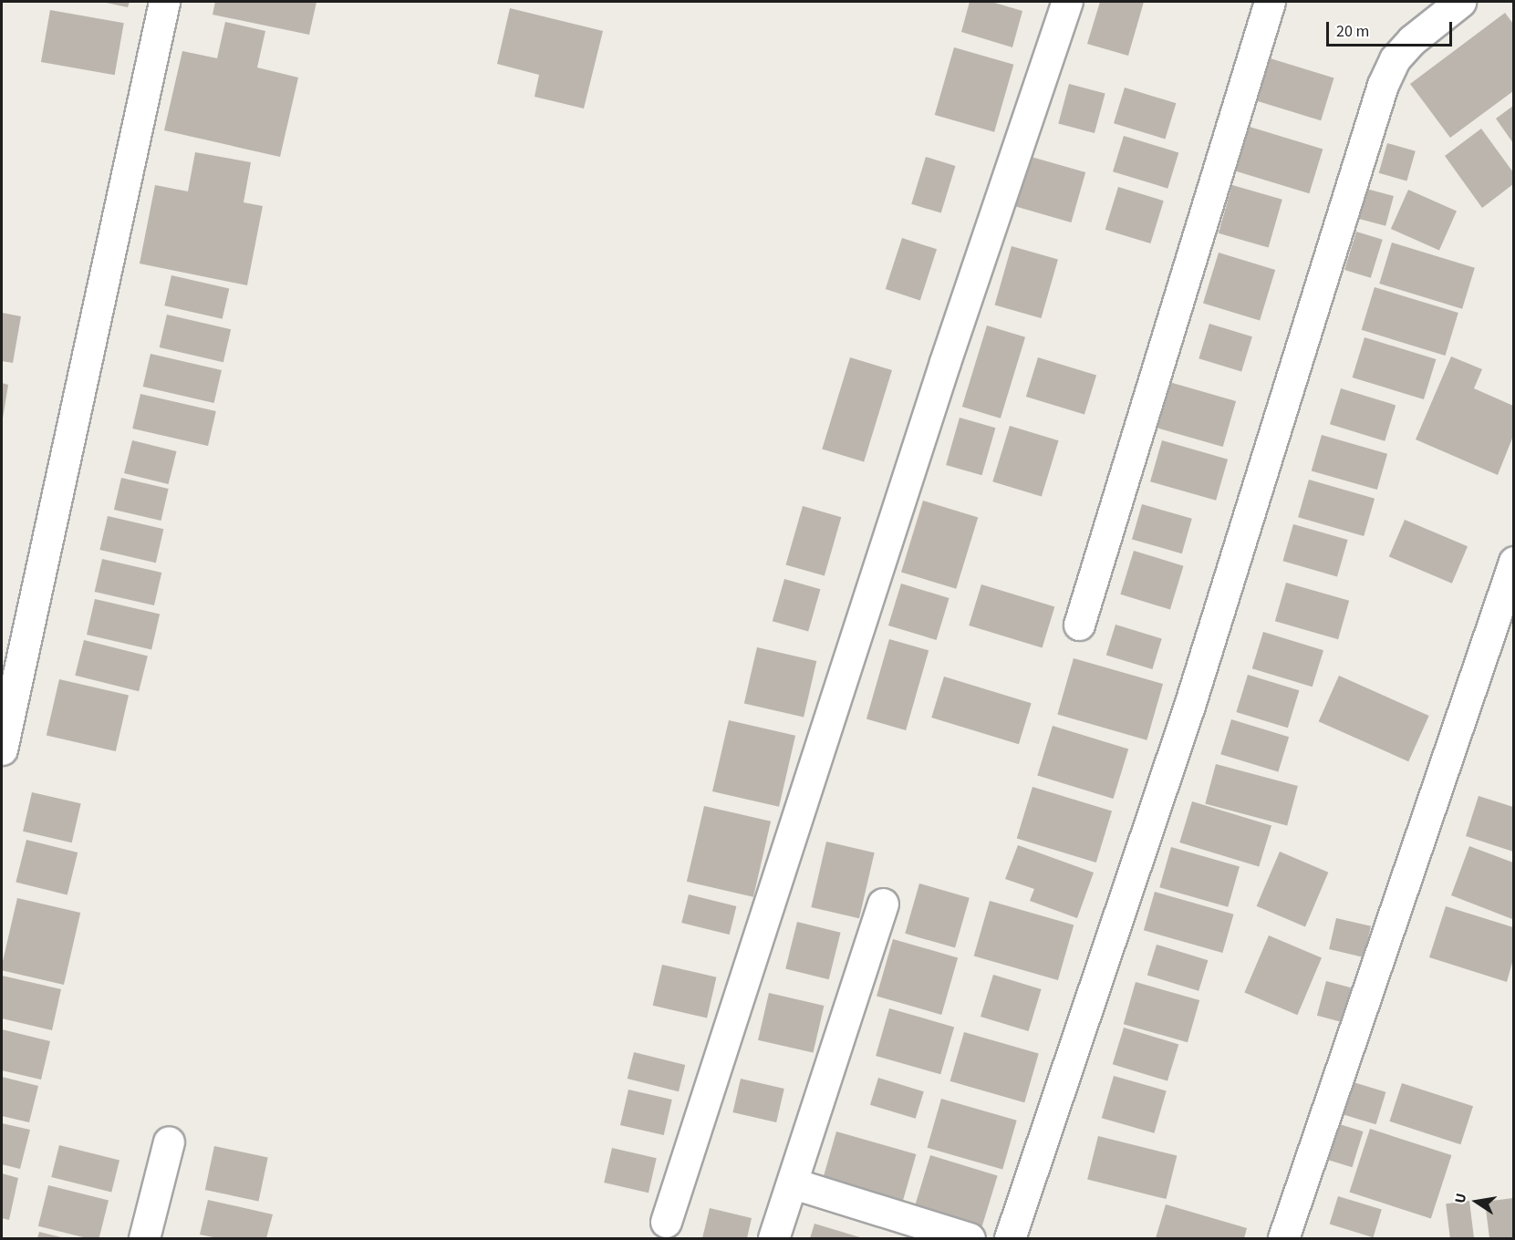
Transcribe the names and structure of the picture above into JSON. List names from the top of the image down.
{
  "scale_bar": "20 m",
  "north": "left"
}
